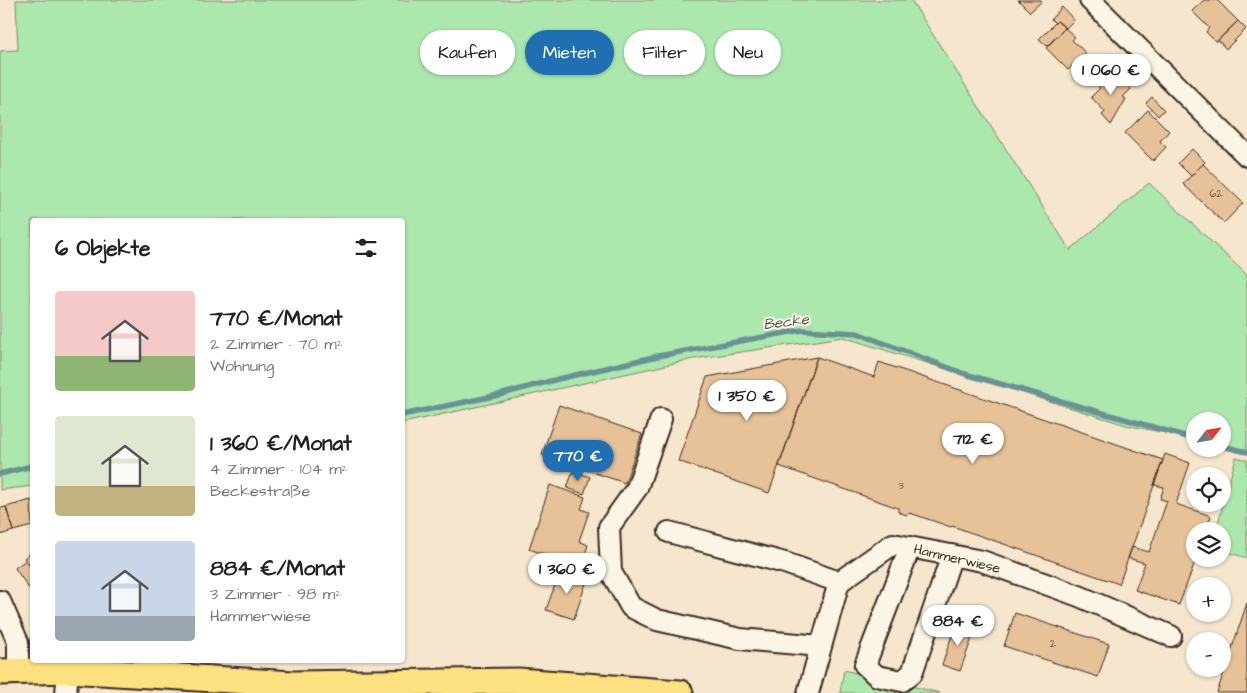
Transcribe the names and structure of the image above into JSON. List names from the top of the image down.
{
  "streets": {
    "street": ["Hammerwiese"]
  },
  "water": ["Becke"],
  "house_numbers": ["62", "3", "2"],
  "north": "top right",
  "page": {
    "chip": [
      "Kaufen",
      "Mieten",
      "Filter",
      "Neu"
    ],
    "price": [
      "1 060 €",
      "1 350 €",
      "712 €",
      "770 €",
      "1 360 €",
      "884 €"
    ],
    "heading": "6 Objekte",
    "list": [
      {
        "name": "770 €/Monat",
        "note": "2 Zimmer · 70 m² · Wohnung"
      },
      {
        "name": "1 360 €/Monat",
        "note": "4 Zimmer · 104 m² · Beckestraße"
      },
      {
        "name": "884 €/Monat",
        "note": "3 Zimmer · 98 m² · Hammerwiese"
      }
    ],
    "map_buttons": ["+", "−"]
  }
}
